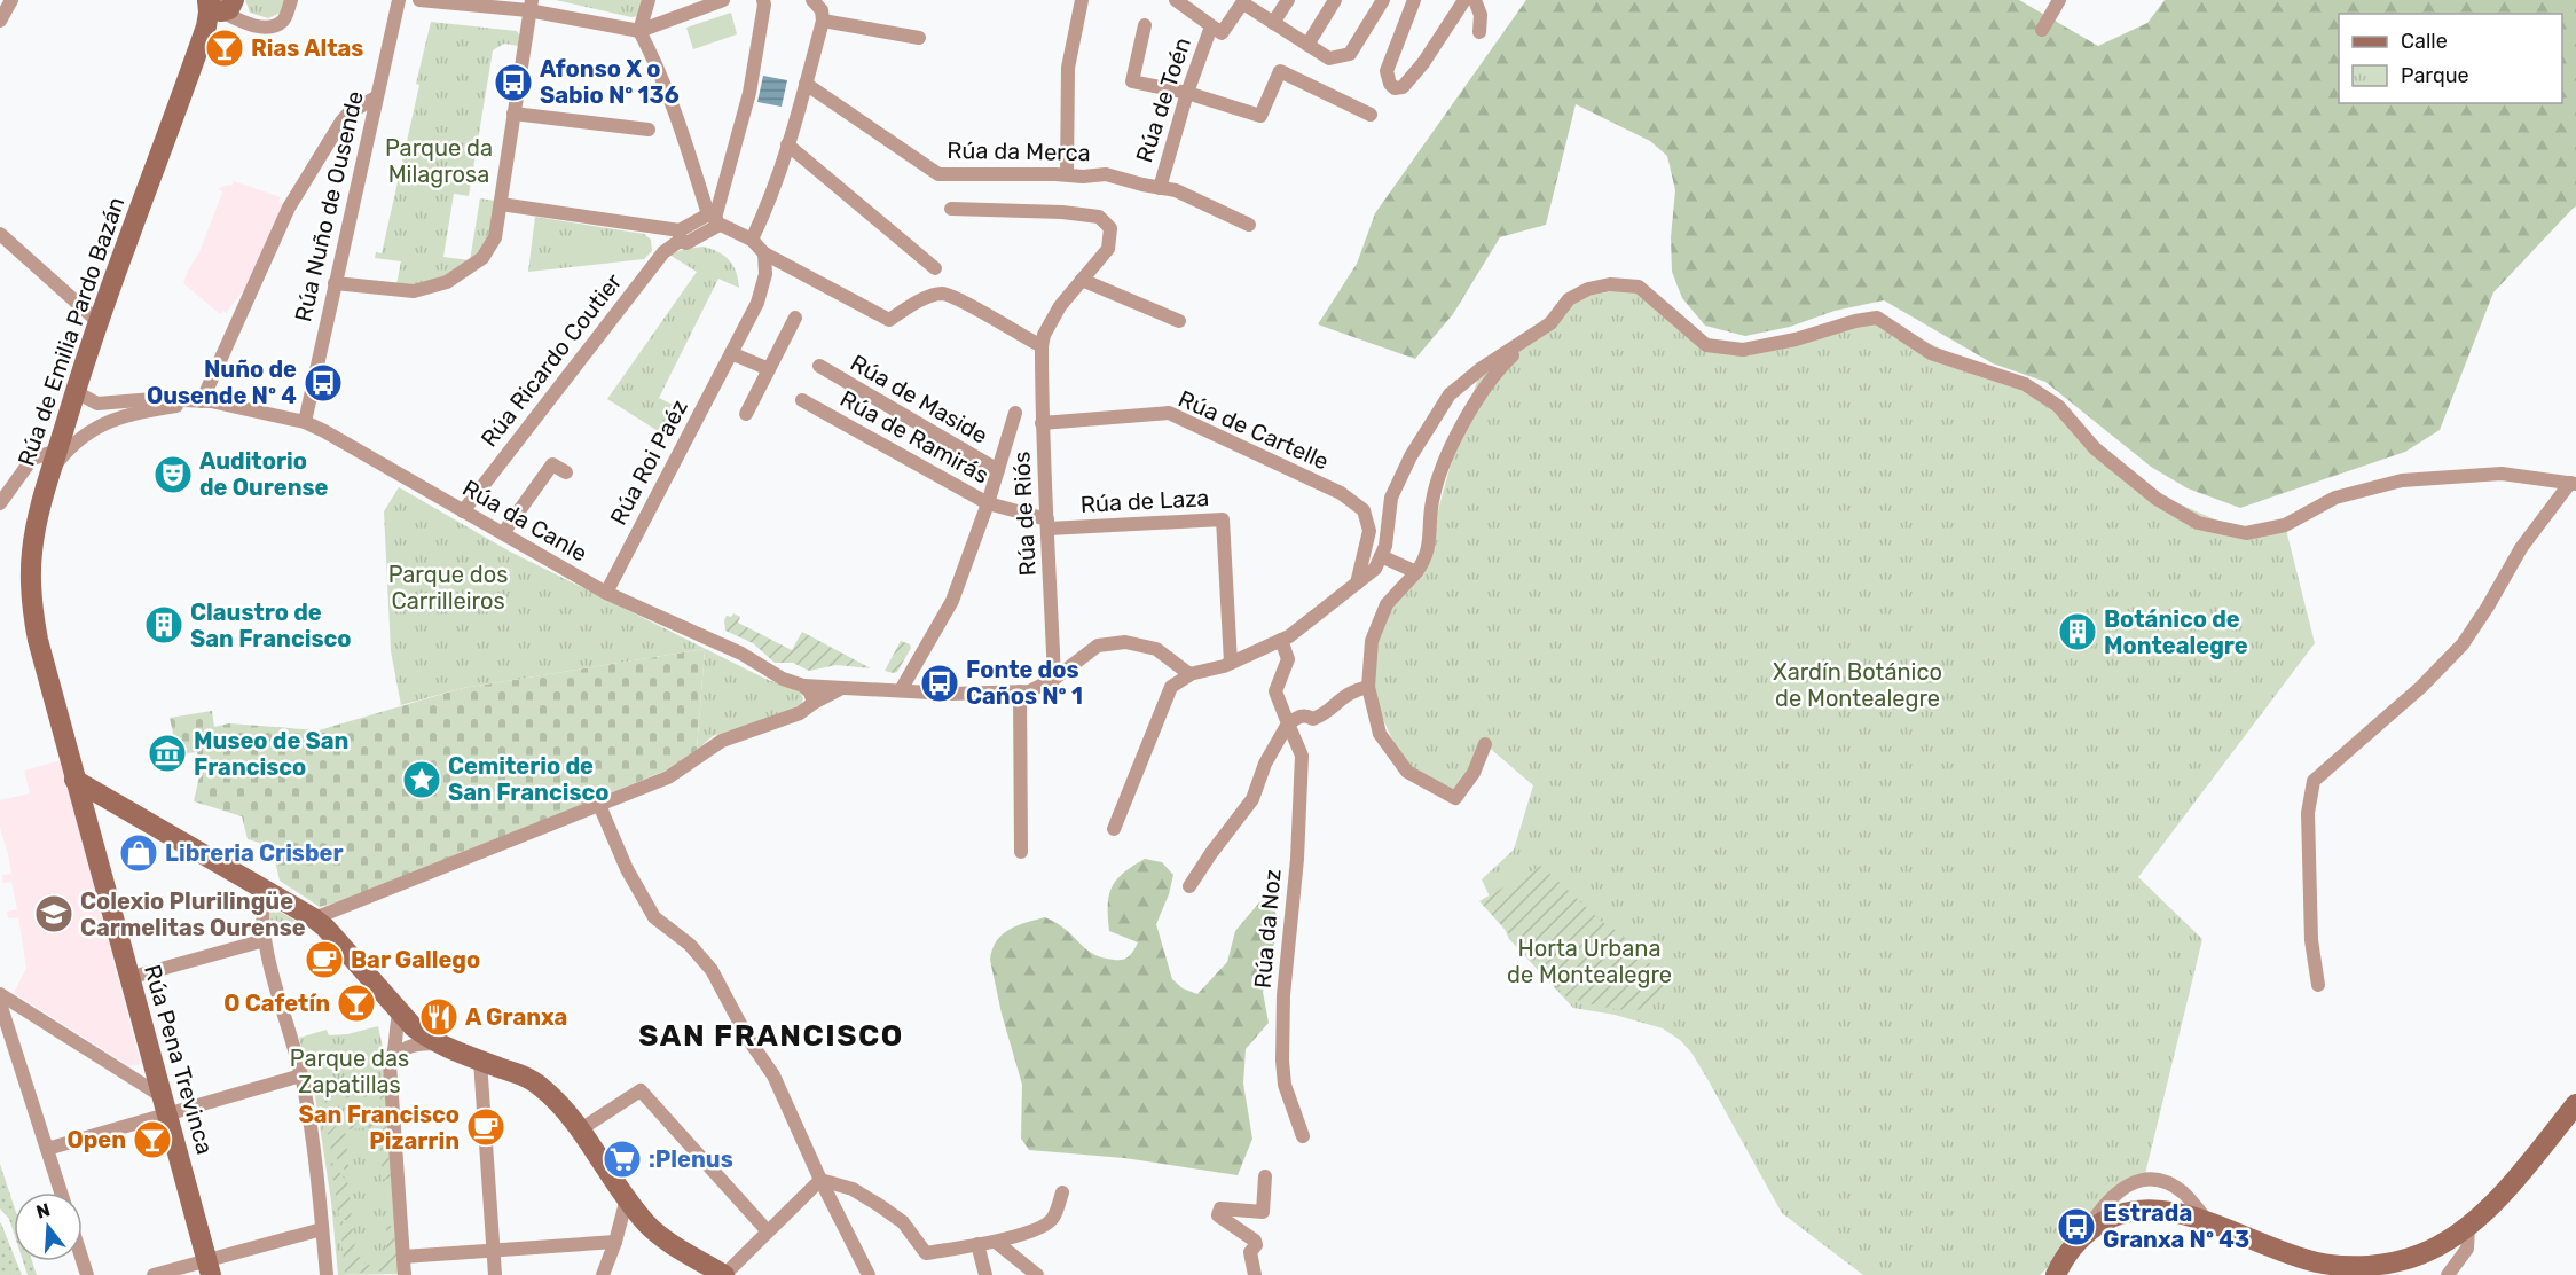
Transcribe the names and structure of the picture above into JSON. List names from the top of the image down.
{
  "streets": {
    "main road": ["Rúa de Emilia Pardo Bazán", "Rúa Pena Trevinca"],
    "street": [
      "Rúa de Toén",
      "Rúa da Merca",
      "Rúa Nuño de Ousende",
      "Rúa Ricardo Coutier",
      "Rúa de Maside",
      "Rúa de Cartelle",
      "Rúa de Ramirás",
      "Rúa Roi Paéz",
      "Rúa de Laza",
      "Rúa de Riós",
      "Rúa da Canle",
      "Rúa da Noz"
    ]
  },
  "crossings": [
    ["Rúa de Toén", "Rúa da Merca"],
    ["Rúa Nuño de Ousende", "Rúa da Canle"],
    ["Rúa de Emilia Pardo Bazán", "Rúa da Canle"],
    ["Rúa de Emilia Pardo Bazán", "Rúa Pena Trevinca"],
    ["Rúa Ricardo Coutier", "Rúa da Canle"],
    ["Rúa de Maside", "Rúa de Ramirás"],
    ["Rúa de Maside", "Rúa da Canle"],
    ["Rúa de Cartelle", "Rúa de Riós"],
    ["Rúa de Ramirás", "Rúa de Laza"],
    ["Rúa de Ramirás", "Rúa de Riós"],
    ["Rúa Roi Paéz", "Rúa da Canle"],
    ["Rúa de Laza", "Rúa de Riós"],
    ["Rúa de Riós", "Rúa da Canle"]
  ],
  "districts": ["SAN FRANCISCO"],
  "parks": [
    "Parque da Milagrosa",
    "Parque dos Carrilleiros",
    "Xardín Botánico de Montealegre",
    "Horta Urbana de Montealegre",
    "Parque das Zapatillas"
  ],
  "places": {
    "bar": ["Rias Altas", "O Cafetín", "Open"],
    "bus stop": [
      "Afonso X o Sabio Nº 136",
      "Nuño de Ousende Nº 4",
      "Fonte dos Caños Nº 1",
      "Estrada Granxa Nº 43"
    ],
    "theatre": ["Auditorio de Ourense"],
    "building": ["Claustro de San Francisco", "Botánico de Montealegre"],
    "museum": ["Museo de San Francisco"],
    "place": ["Cemiterio de San Francisco"],
    "shop": ["Libreria Crisber"],
    "school or university": ["Colexio Plurilingüe Carmelitas Ourense"],
    "cafe": ["Bar Gallego", "San Francisco Pizarrin"],
    "restaurant": ["A Granxa"],
    "supermarket": [":Plenus"]
  },
  "legend": ["Calle", "Parque"],
  "north": "top"
}
